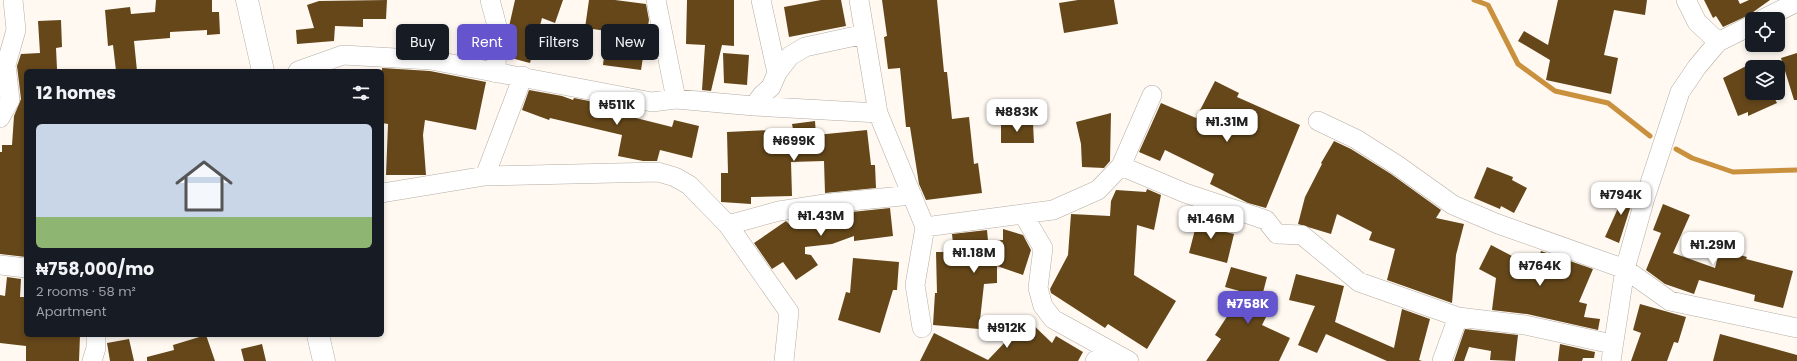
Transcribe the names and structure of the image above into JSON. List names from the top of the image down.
{
  "page": {
    "chip": [
      "Buy",
      "Rent",
      "Filters",
      "New"
    ],
    "heading": "12 homes",
    "price": [
      "₦511K",
      "₦883K",
      "₦1.31M",
      "₦699K",
      "₦794K",
      "₦1.43M",
      "₦1.46M",
      "₦1.29M",
      "₦1.18M",
      "₦764K",
      "₦758K",
      "₦912K"
    ],
    "list": [
      {
        "name": "₦758,000/mo",
        "note": "2 rooms · 58 m² · Apartment"
      }
    ]
  }
}
